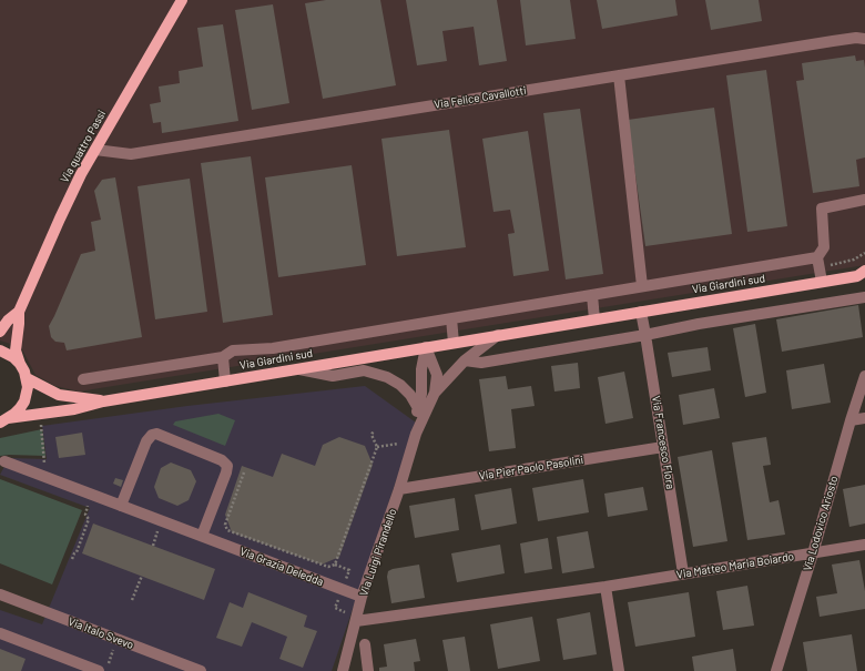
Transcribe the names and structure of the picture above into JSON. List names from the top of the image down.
{
  "streets": {
    "main road": ["Via quattro Passi", "Via Giardini sud"],
    "street": [
      "Via Felice Cavallotti",
      "Via Francesco Flora",
      "Via Pier Paolo Pasolini",
      "Via Lodovico Ariosto",
      "Via Luigi Pirandello",
      "Via Matteo Maria Boiardo",
      "Via Grazia Deledda",
      "Via Italo Svevo"
    ]
  },
  "crossings": [
    ["Via Felice Cavallotti", "Via quattro Passi"],
    ["Via quattro Passi", "Via Giardini sud"],
    ["Via Giardini sud", "Via Francesco Flora"],
    ["Via Giardini sud", "Via Luigi Pirandello"],
    ["Via Francesco Flora", "Via Pier Paolo Pasolini"],
    ["Via Francesco Flora", "Via Matteo Maria Boiardo"],
    ["Via Pier Paolo Pasolini", "Via Luigi Pirandello"],
    ["Via Lodovico Ariosto", "Via Matteo Maria Boiardo"],
    ["Via Luigi Pirandello", "Via Matteo Maria Boiardo"],
    ["Via Luigi Pirandello", "Via Grazia Deledda"]
  ]
}
